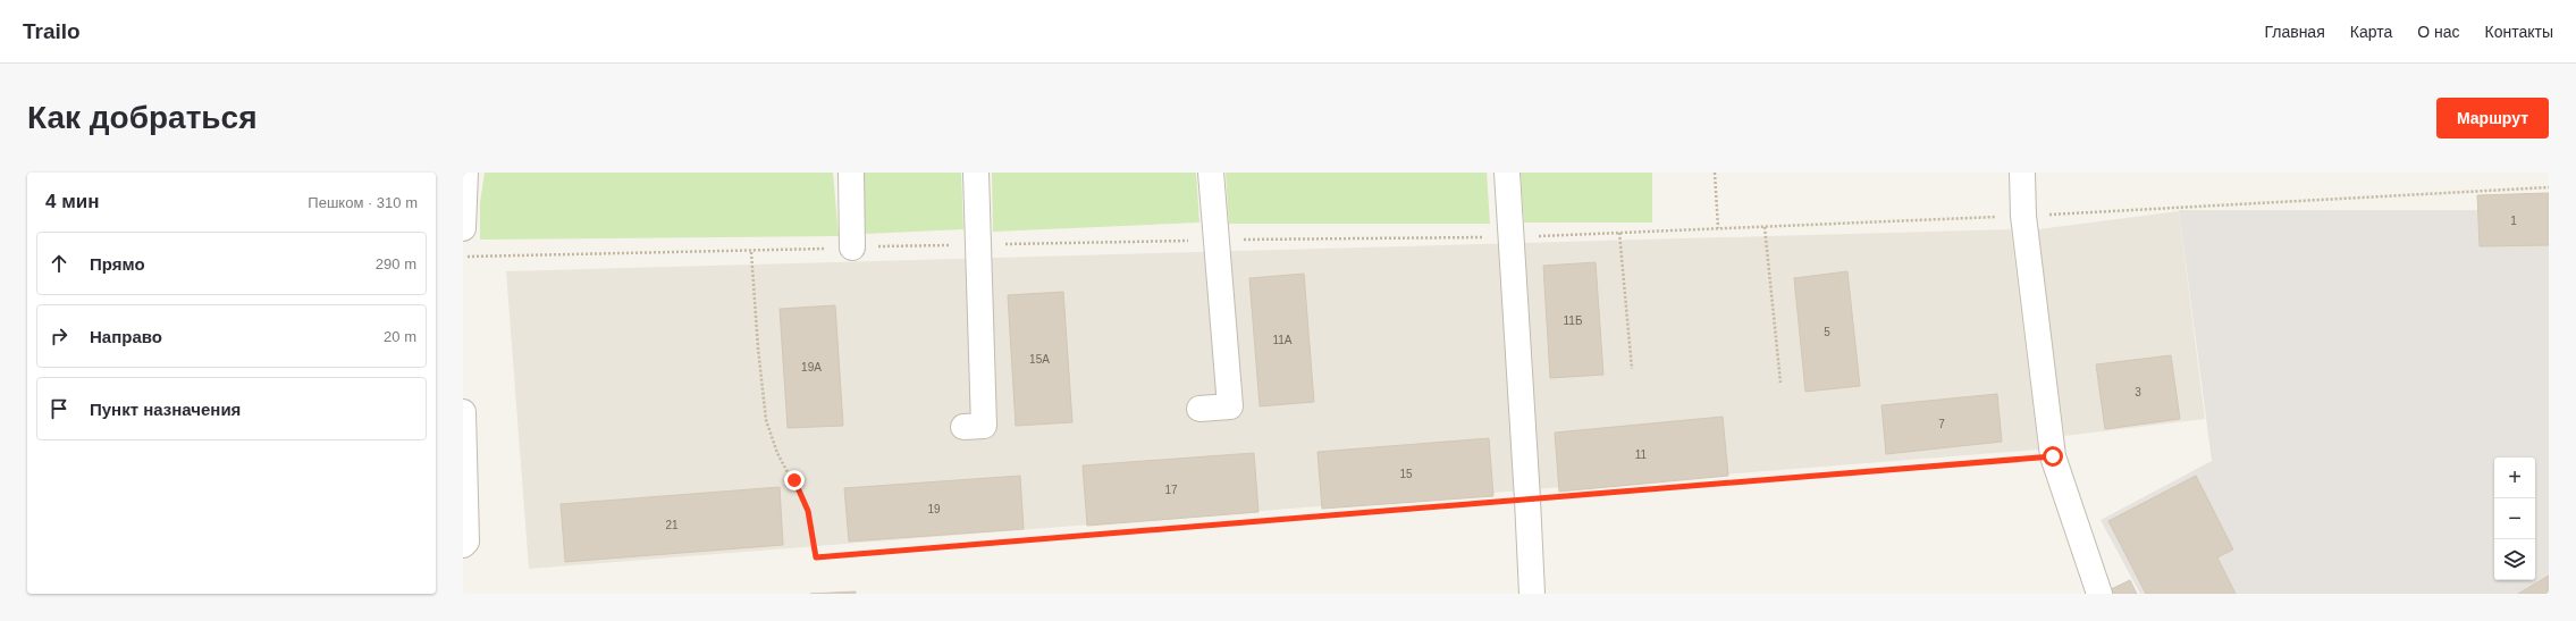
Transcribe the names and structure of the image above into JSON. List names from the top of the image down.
{
  "house_numbers": [
    "1",
    "11Б",
    "5",
    "11А",
    "15А",
    "19А",
    "3",
    "7",
    "11",
    "15",
    "17",
    "19",
    "21"
  ],
  "page": {
    "header": "Trailo",
    "nav": [
      "Главная",
      "Карта",
      "О нас",
      "Контакты"
    ],
    "buttons": "Маршрут",
    "title": "Как добраться",
    "heading": ["4 мин", "Пешком · 310 m"],
    "list": [
      ["Прямо", "290 m"],
      ["Направо", "20 m"],
      "Пункт назначения"
    ],
    "map_buttons": ["+", "−"]
  }
}
